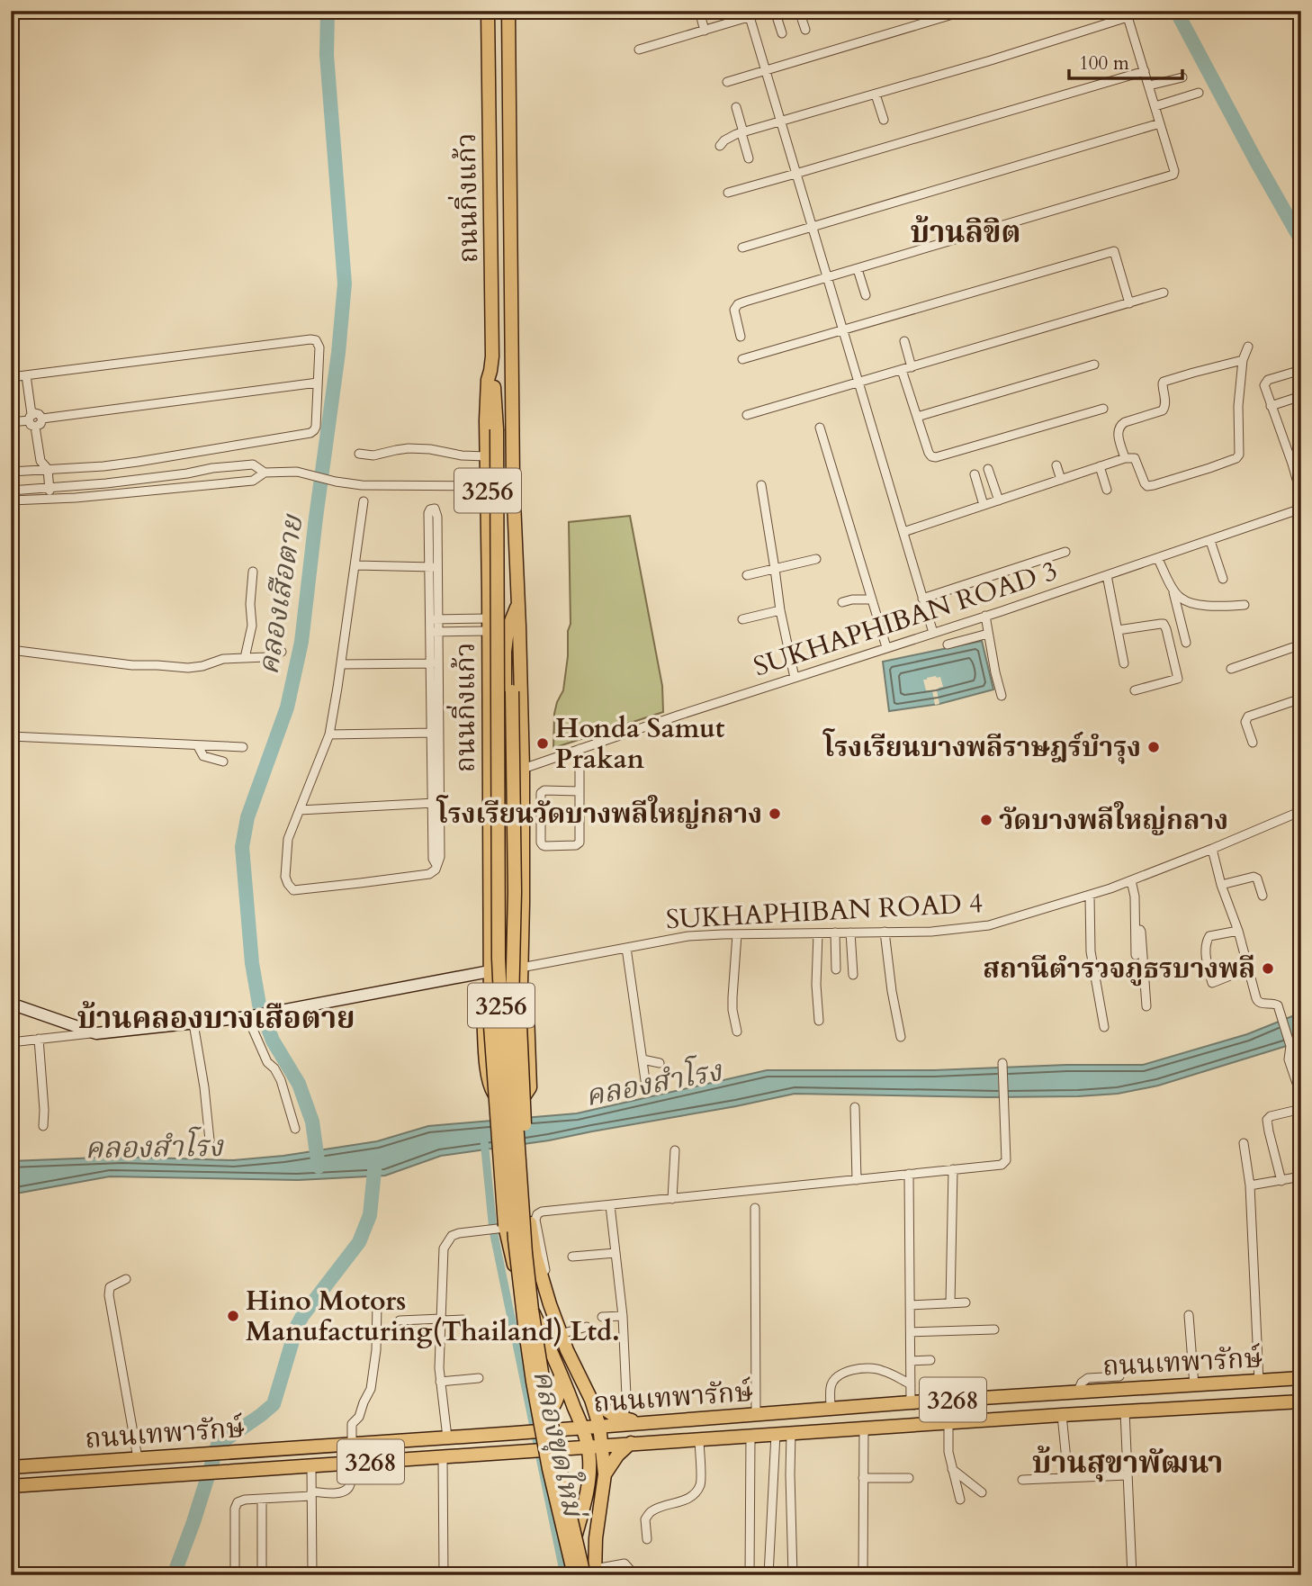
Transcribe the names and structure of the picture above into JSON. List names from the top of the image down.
{
  "streets": {
    "main road": [
      "ถนนกิ่งแก้ว",
      "3256",
      "ถนนเทพารักษ์",
      "3268"
    ],
    "street": ["SUKHAPHIBAN ROAD 3", "SUKHAPHIBAN ROAD 4"]
  },
  "crossings": [
    ["ถนนกิ่งแก้ว", "3256"],
    ["ถนนกิ่งแก้ว", "SUKHAPHIBAN ROAD 3"],
    ["ถนนกิ่งแก้ว", "SUKHAPHIBAN ROAD 4"],
    ["ถนนกิ่งแก้ว", "ถนนเทพารักษ์"],
    ["3256", "ถนนเทพารักษ์"]
  ],
  "districts": ["บ้านลิขิต", "บ้านคลองบางเสือตาย", "บ้านสุขาพัฒนา"],
  "water": ["คลองเสือตาย", "คลองสำโรง", "คลองขุดใหม่"],
  "places": [
    "Honda Samut Prakan",
    "โรงเรียนบางพลีราษฎร์บำรุง",
    "โรงเรียนวัดบางพลีใหญ่กลาง",
    "วัดบางพลีใหญ่กลาง",
    "สถานีตำรวจภูธรบางพลี",
    "Hino Motors Manufacturing(Thailand) Ltd."
  ],
  "scale_bar": "100 m"
}
